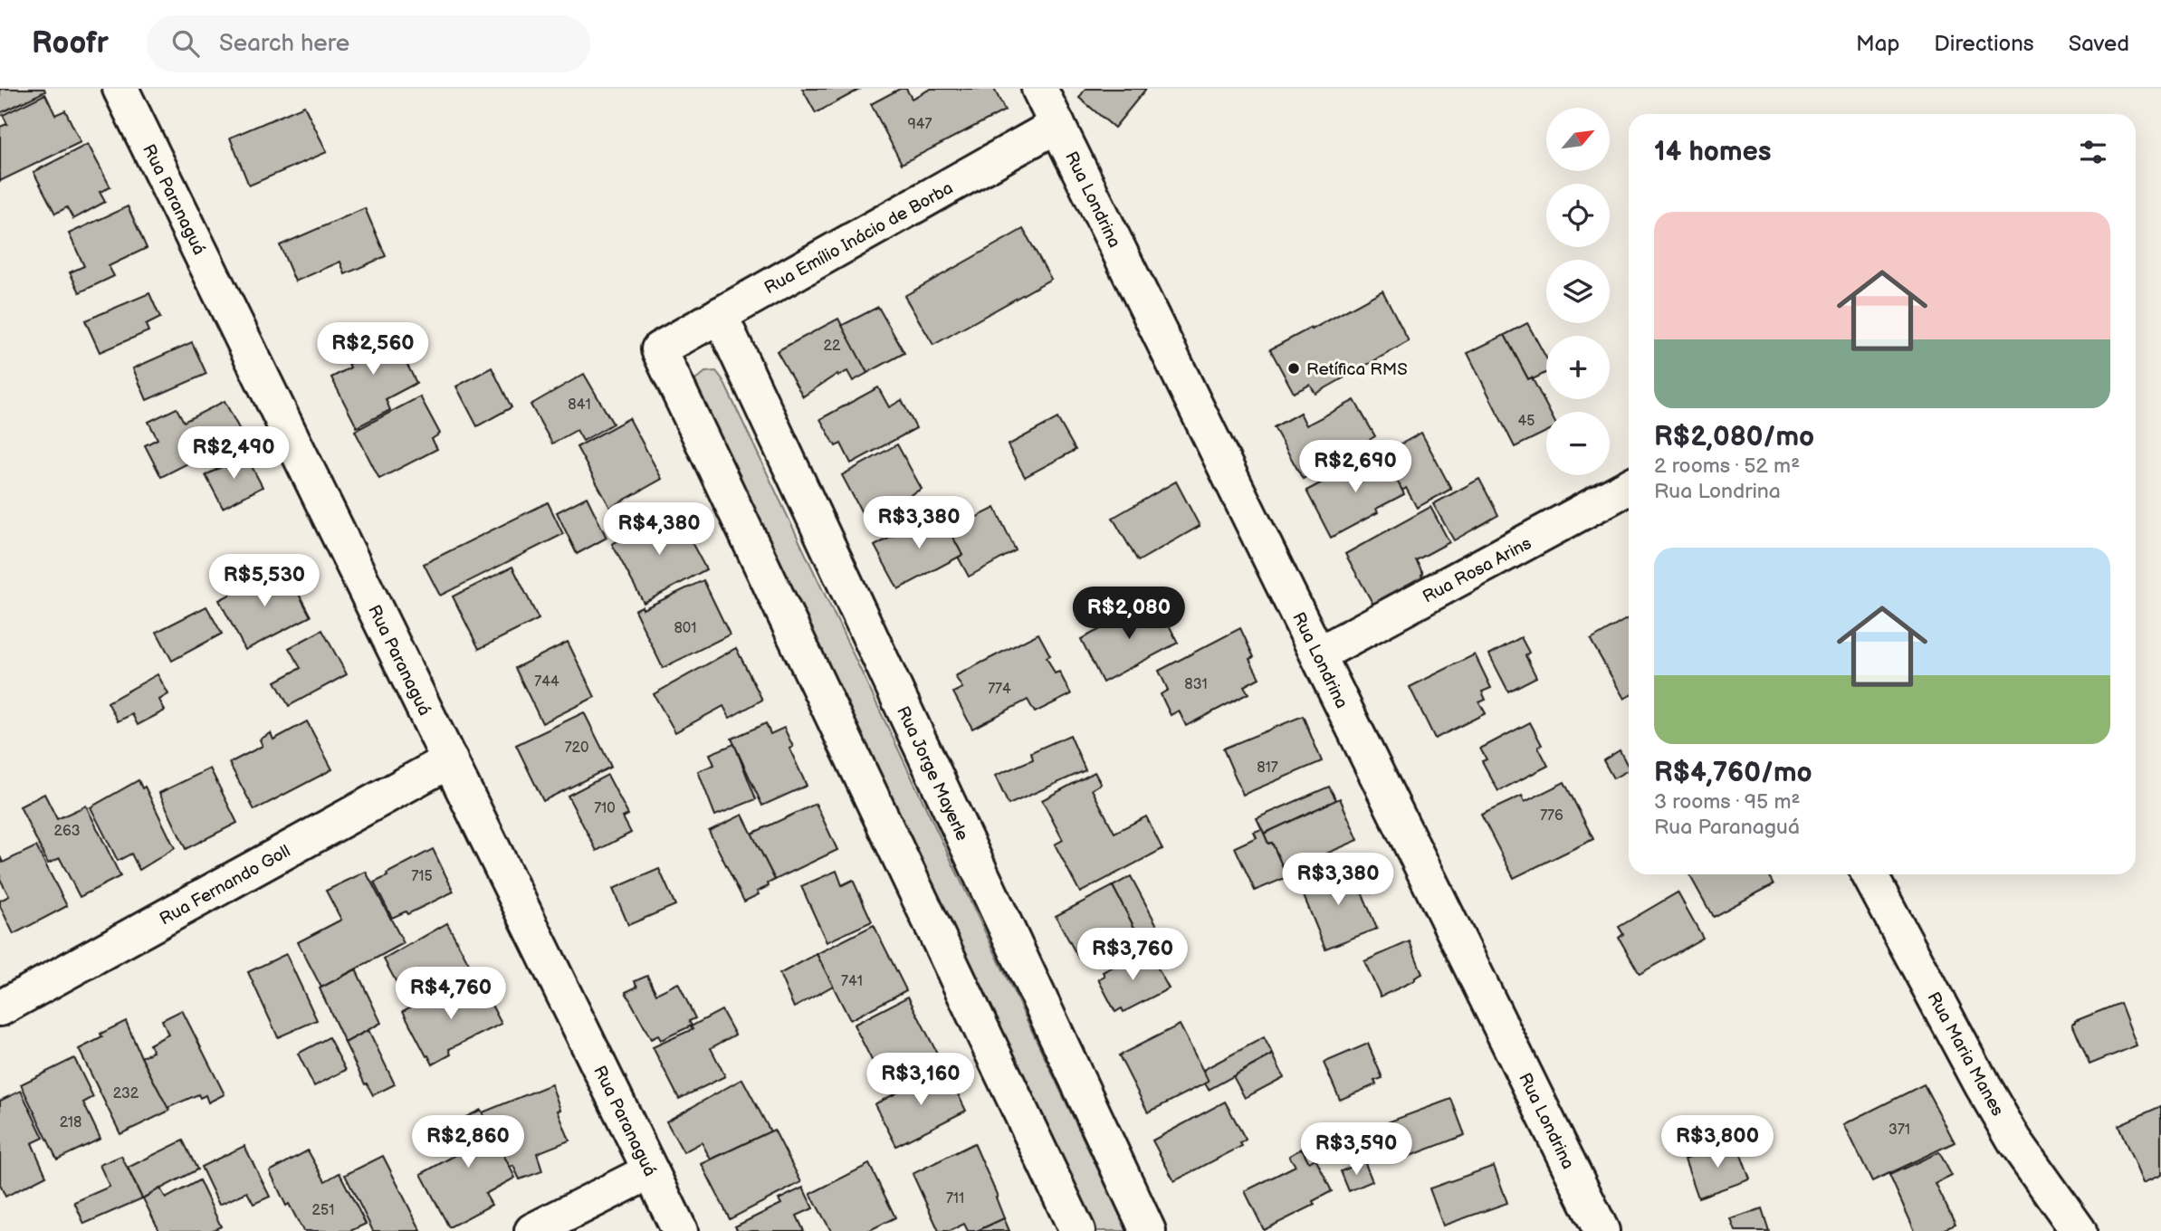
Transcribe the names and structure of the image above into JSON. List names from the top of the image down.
{
  "streets": {
    "street": [
      "Rua Paranaguá",
      "Rua Londrina",
      "Rua Emílio Inácio de Borba",
      "Rua Rosa Arins",
      "Rua Jorge Mayerle",
      "Rua Fernando Goll",
      "Rua Maria Manes"
    ]
  },
  "crossings": [
    ["Rua Paranaguá", "Rua Fernando Goll"],
    ["Rua Londrina", "Rua Emílio Inácio de Borba"],
    ["Rua Londrina", "Rua Rosa Arins"],
    ["Rua Emílio Inácio de Borba", "Rua Jorge Mayerle"]
  ],
  "places": ["Retífica RMS"],
  "house_numbers": [
    "947",
    "22",
    "841",
    "45",
    "801",
    "744",
    "831",
    "774",
    "720",
    "817",
    "710",
    "776",
    "263",
    "715",
    "741",
    "232",
    "218",
    "371",
    "711",
    "251"
  ],
  "north": "top right",
  "page": {
    "header": "Roofr",
    "search": "Search here",
    "nav": ["Map", "Directions", "Saved"],
    "map_buttons": ["+", "−"],
    "heading": "14 homes",
    "list": [
      {
        "name": "R$2,080/mo",
        "note": "2 rooms · 52 m² · Rua Londrina"
      },
      {
        "name": "R$4,760/mo",
        "note": "3 rooms · 95 m² · Rua Paranaguá"
      }
    ],
    "price": [
      "R$2,560",
      "R$2,490",
      "R$2,690",
      "R$3,380",
      "R$4,380",
      "R$5,530",
      "R$2,080",
      "R$3,380",
      "R$3,760",
      "R$4,760",
      "R$3,160",
      "R$2,860",
      "R$3,800",
      "R$3,590"
    ]
  }
}
